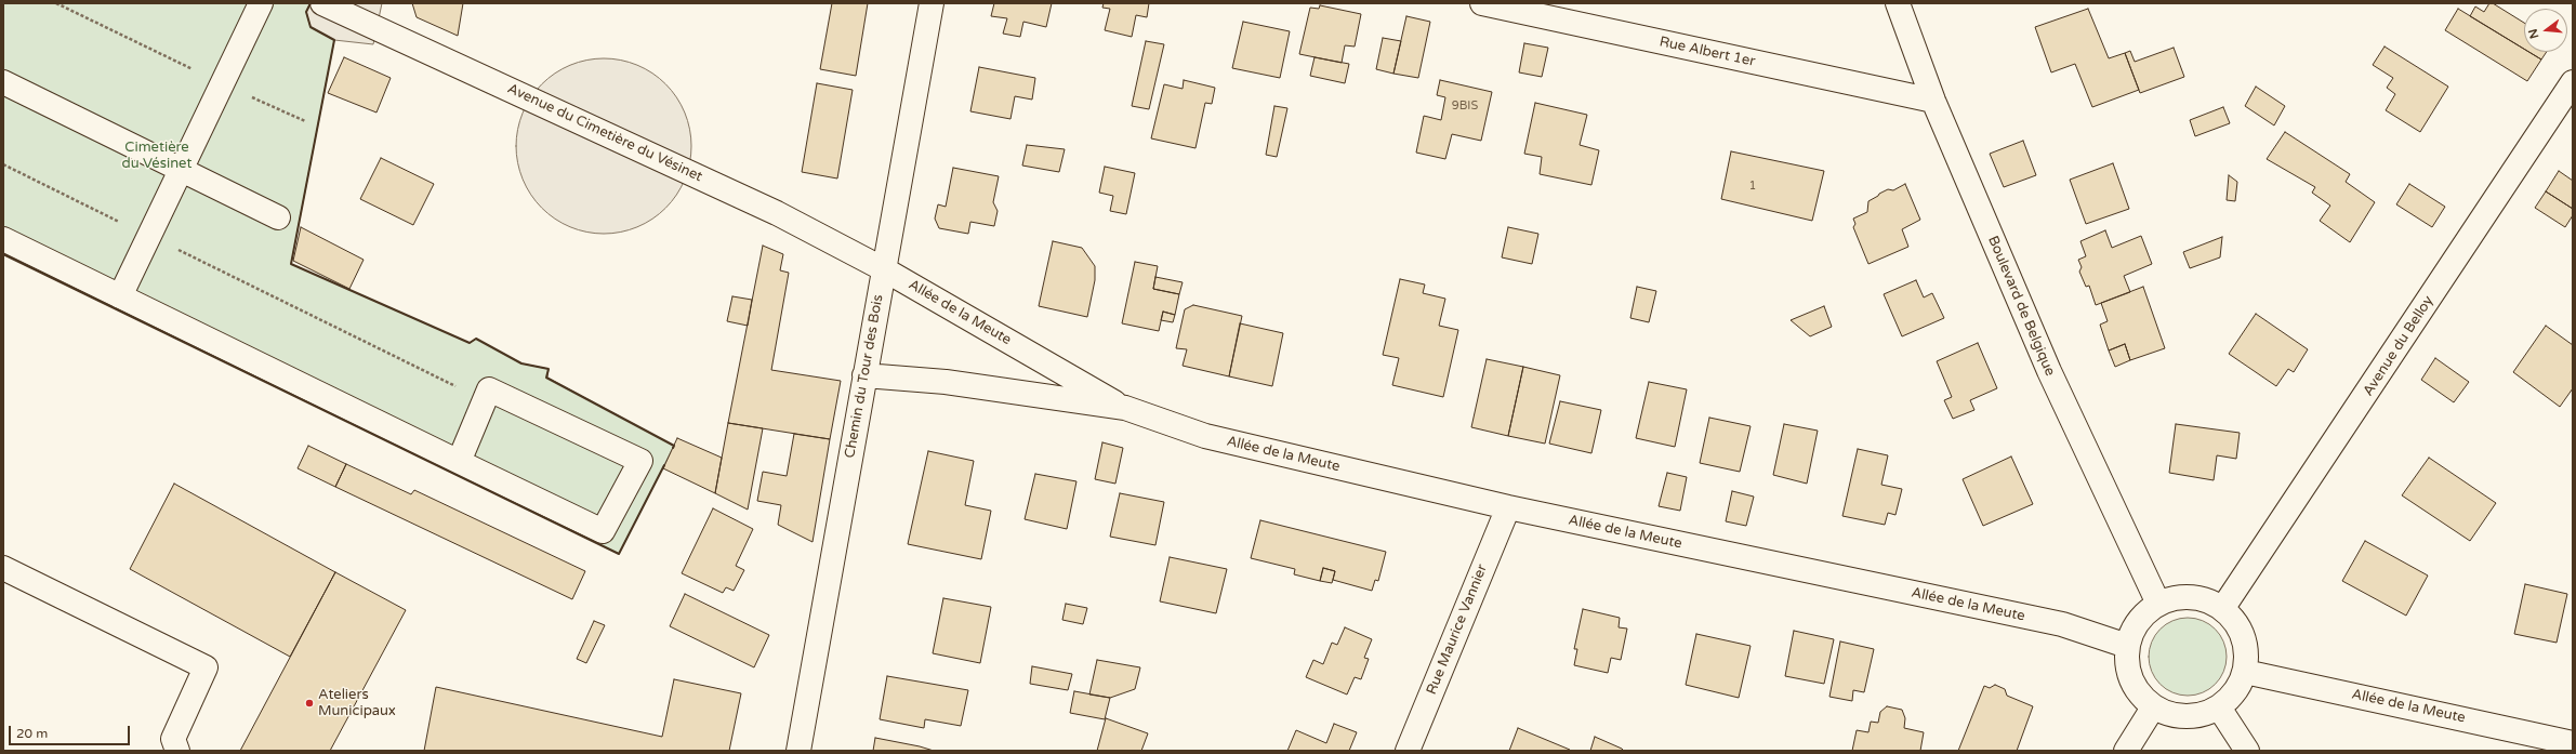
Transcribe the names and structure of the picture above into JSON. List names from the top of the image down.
{
  "streets": {
    "street": [
      "Rue Albert 1er",
      "Avenue du Cimetière du Vésinet",
      "Boulevard de Belgique",
      "Allée de la Meute",
      "Avenue du Belloy",
      "Chemin du Tour des Bois",
      "Rue Maurice Vannier"
    ]
  },
  "crossings": [
    ["Rue Albert 1er", "Boulevard de Belgique"],
    ["Avenue du Cimetière du Vésinet", "Allée de la Meute"],
    ["Avenue du Cimetière du Vésinet", "Chemin du Tour des Bois"],
    ["Boulevard de Belgique", "Allée de la Meute"],
    ["Boulevard de Belgique", "Avenue du Belloy"],
    ["Allée de la Meute", "Avenue du Belloy"],
    ["Allée de la Meute", "Chemin du Tour des Bois"],
    ["Allée de la Meute", "Rue Maurice Vannier"]
  ],
  "parks": ["Cimetière du Vésinet"],
  "places": ["Ateliers Municipaux"],
  "house_numbers": ["9BIS", "1"],
  "scale_bar": "20 m",
  "north": "left"
}
